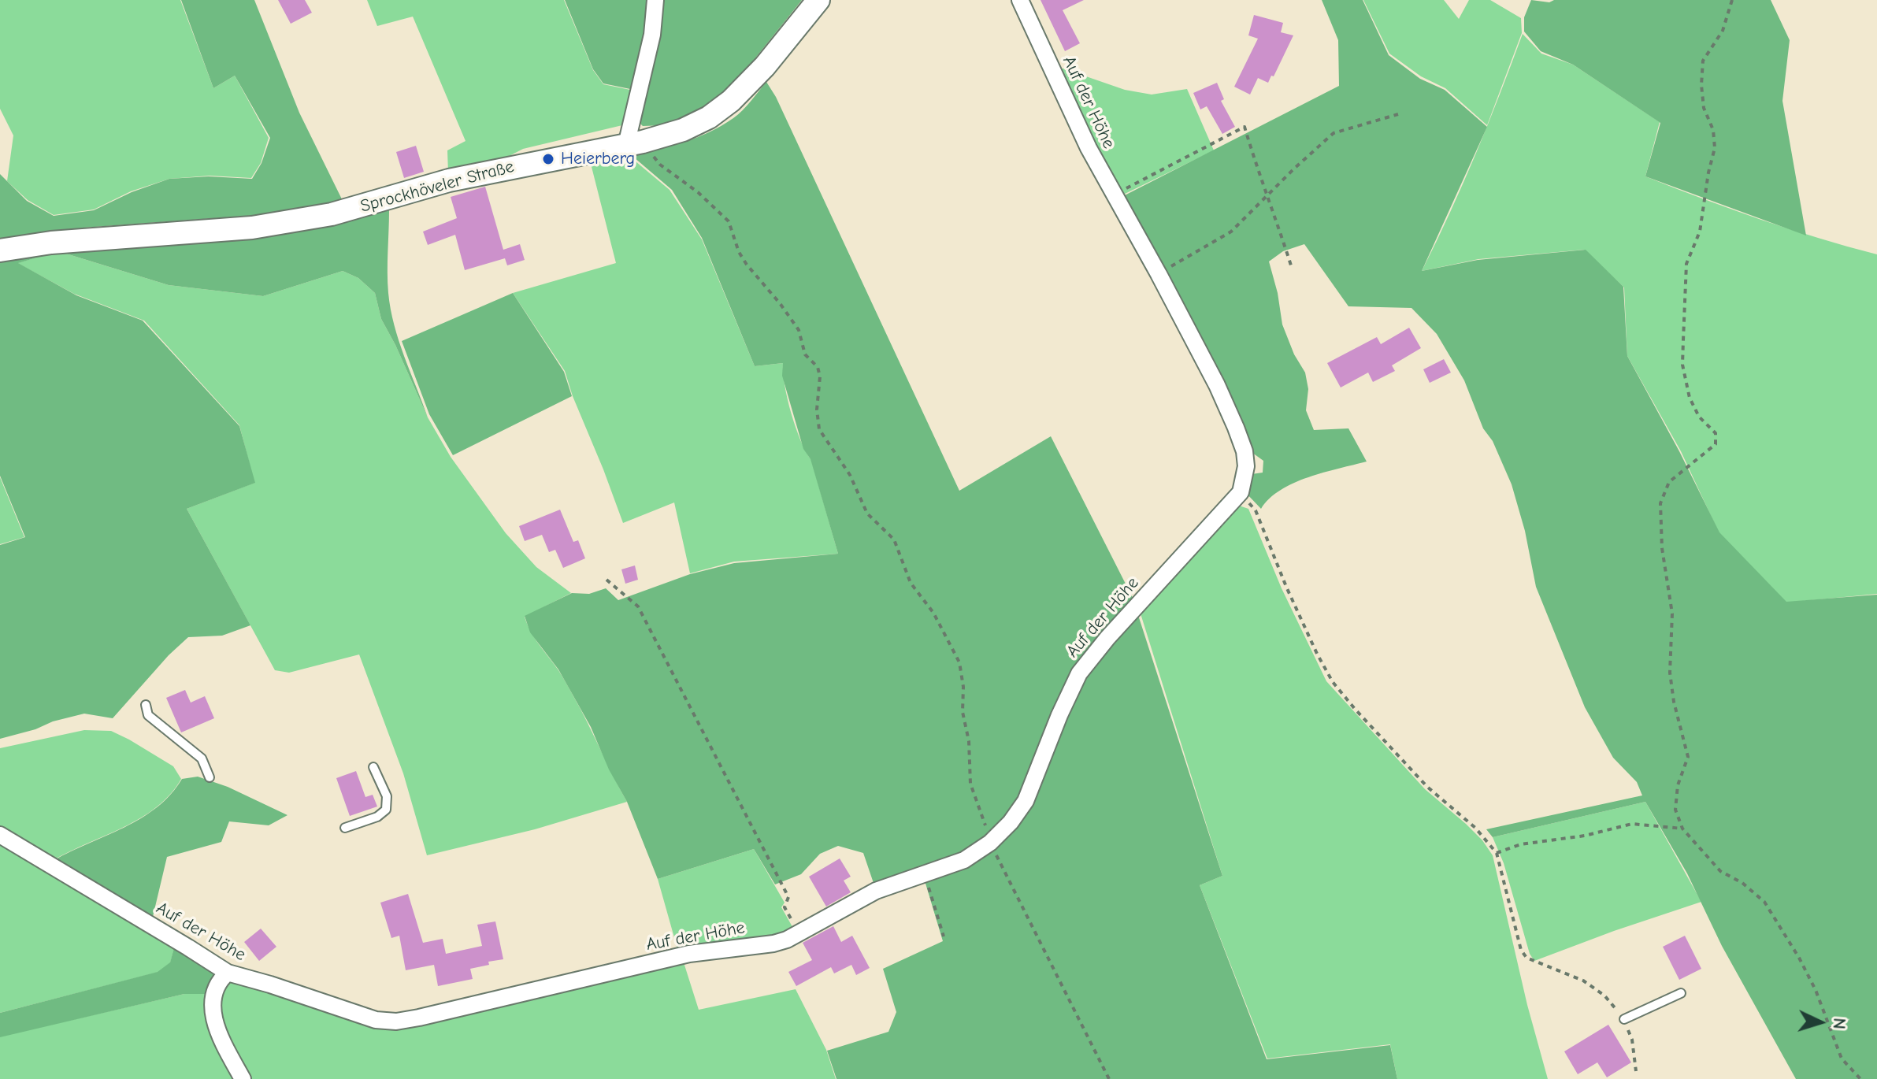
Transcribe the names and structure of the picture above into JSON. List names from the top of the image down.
{
  "streets": {
    "street": ["Auf der Höhe", "Sprockhöveler Straße"]
  },
  "places": ["Heierberg"],
  "north": "right"
}
